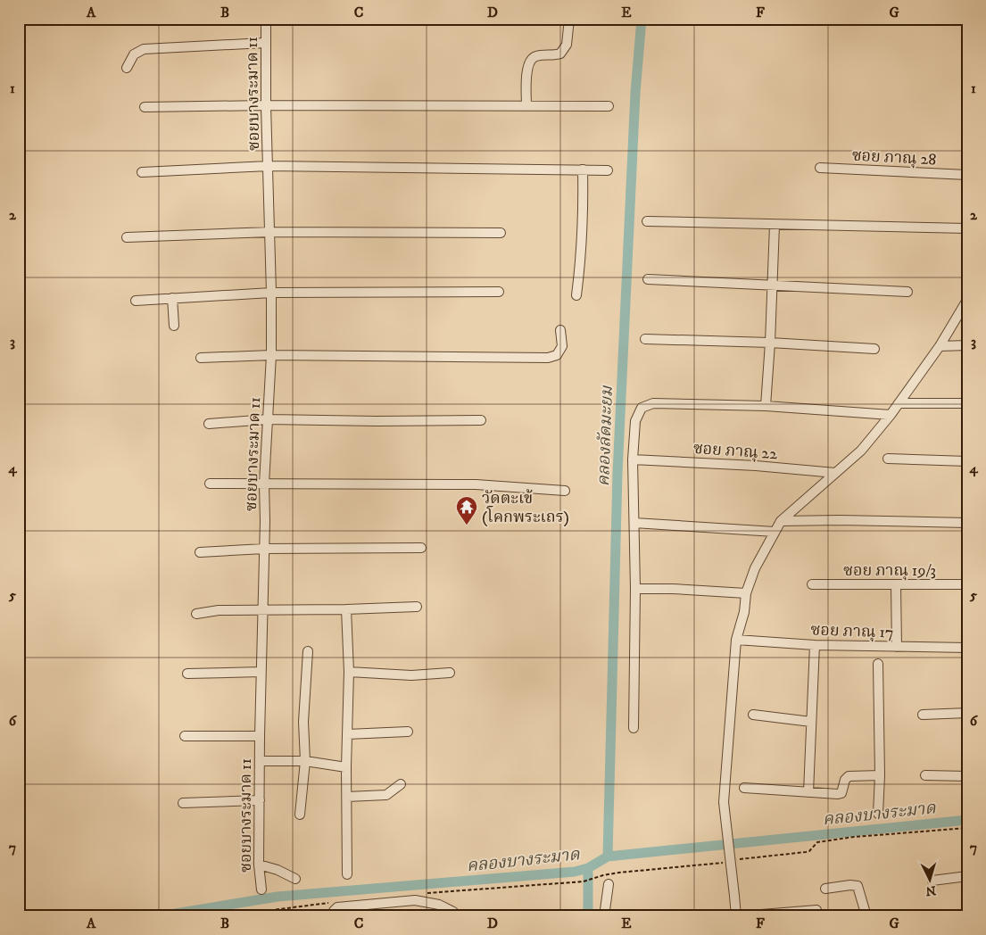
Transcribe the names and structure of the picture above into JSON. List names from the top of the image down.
{
  "streets": {
    "street": [
      "ซอยบางระมาด 11",
      "ซอย ภาณุ 28",
      "ซอย ภาณุ 22",
      "ซอย ภาณุ 19/3",
      "ซอย ภาณุ 17"
    ]
  },
  "water": ["คลองลัดมะยม", "คลองบางระมาด"],
  "places": {
    "temple": ["วัดตะเข้ (โคกพระเถร)"]
  },
  "north": "bottom",
  "grid": {
    "columns": [
      "A",
      "B",
      "C",
      "D",
      "E",
      "F",
      "G"
    ],
    "rows": [
      "1",
      "2",
      "3",
      "4",
      "5",
      "6",
      "7"
    ]
  }
}
